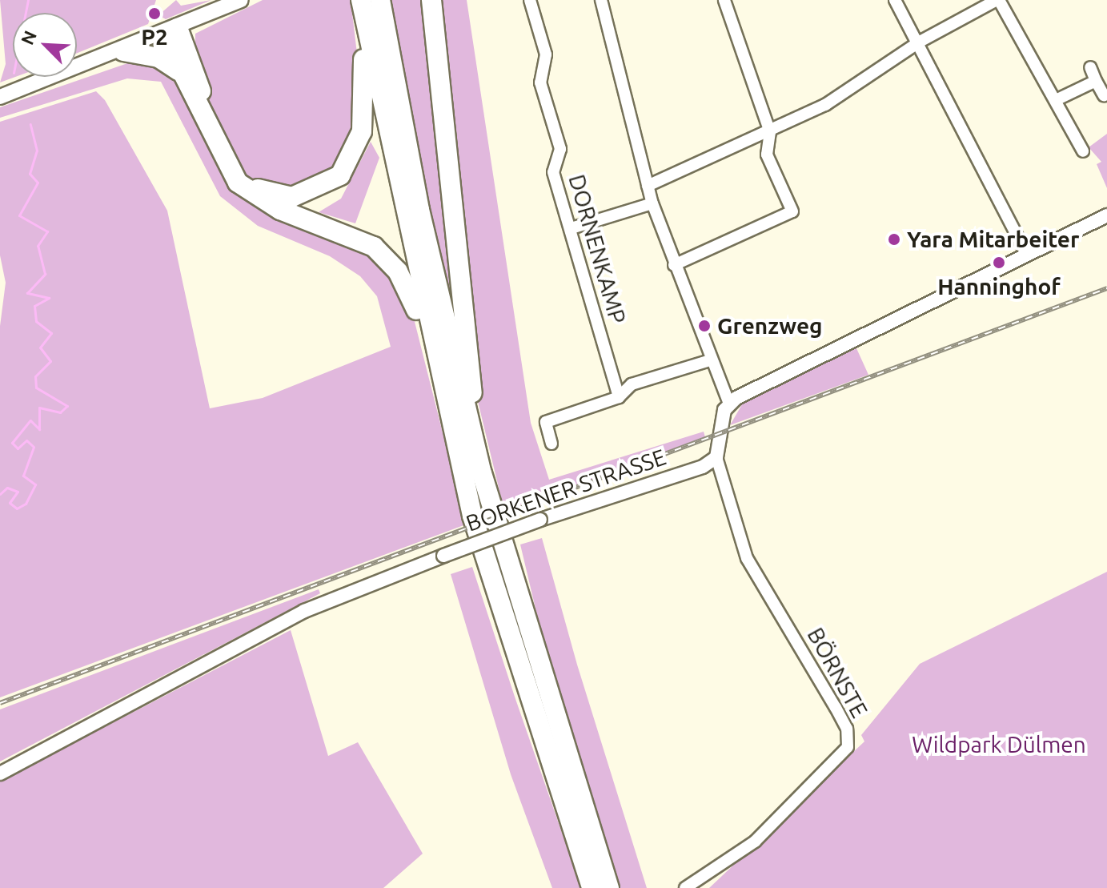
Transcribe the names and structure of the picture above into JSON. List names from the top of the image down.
{
  "streets": {
    "street": ["DORNENKAMP", "BORKENER STRASSE", "BÖRNSTE"]
  },
  "crossings": [
    ["BORKENER STRASSE", "BÖRNSTE"]
  ],
  "parks": ["Wildpark Dülmen"],
  "places": [
    "P2",
    "Yara Mitarbeiter",
    "Hanninghof",
    "Grenzweg"
  ],
  "north": "top left"
}
